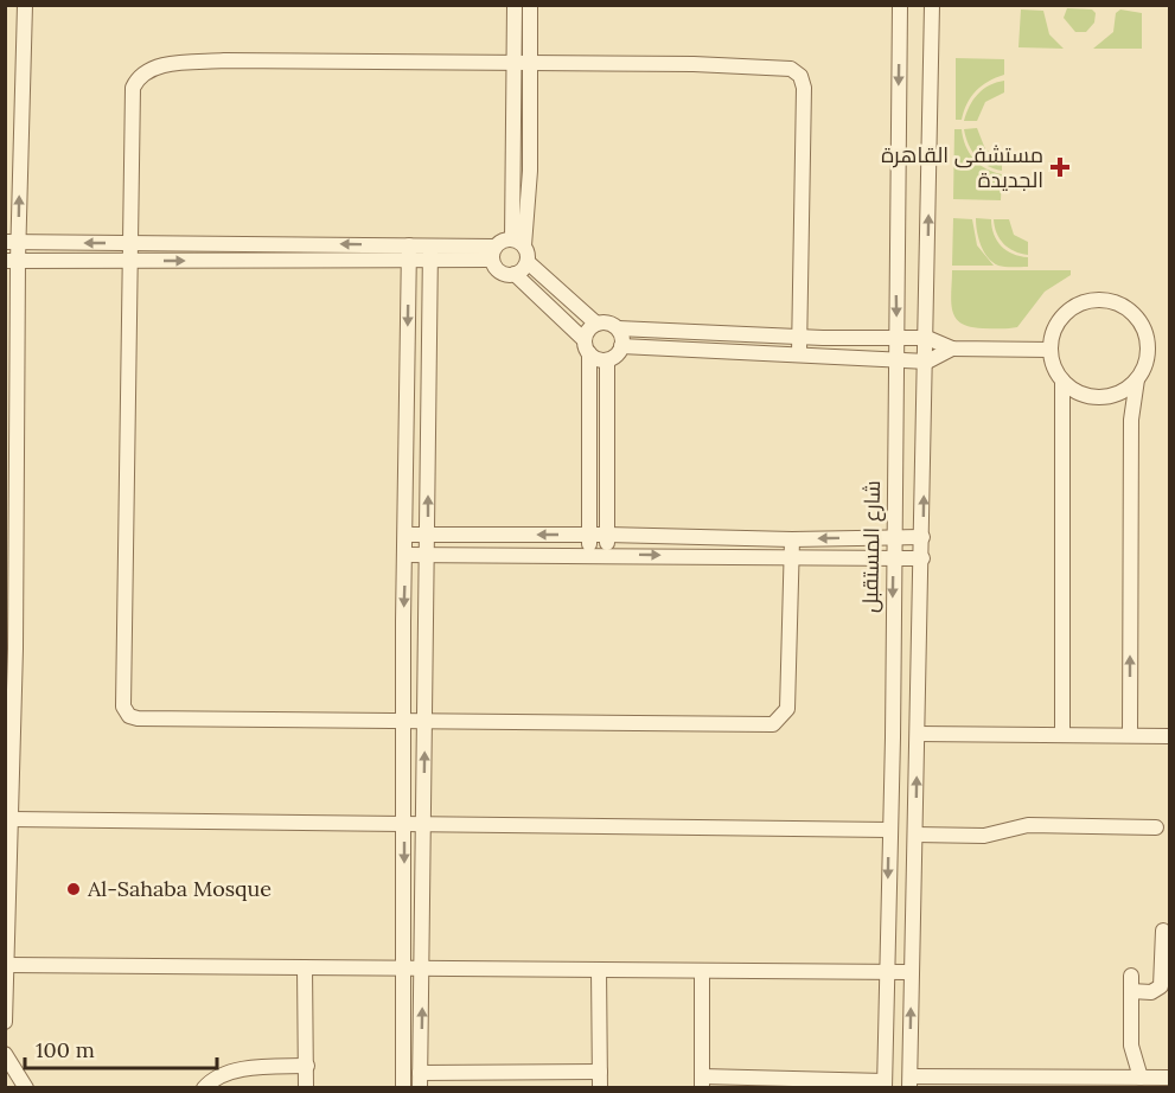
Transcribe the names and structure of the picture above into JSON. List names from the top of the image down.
{
  "streets": {
    "street": ["شارع المستقبل"]
  },
  "places": {
    "health": ["مستشفى القاهرة الجديدة"],
    "other": ["Al-Sahaba Mosque"]
  },
  "scale_bar": "100 m"
}
